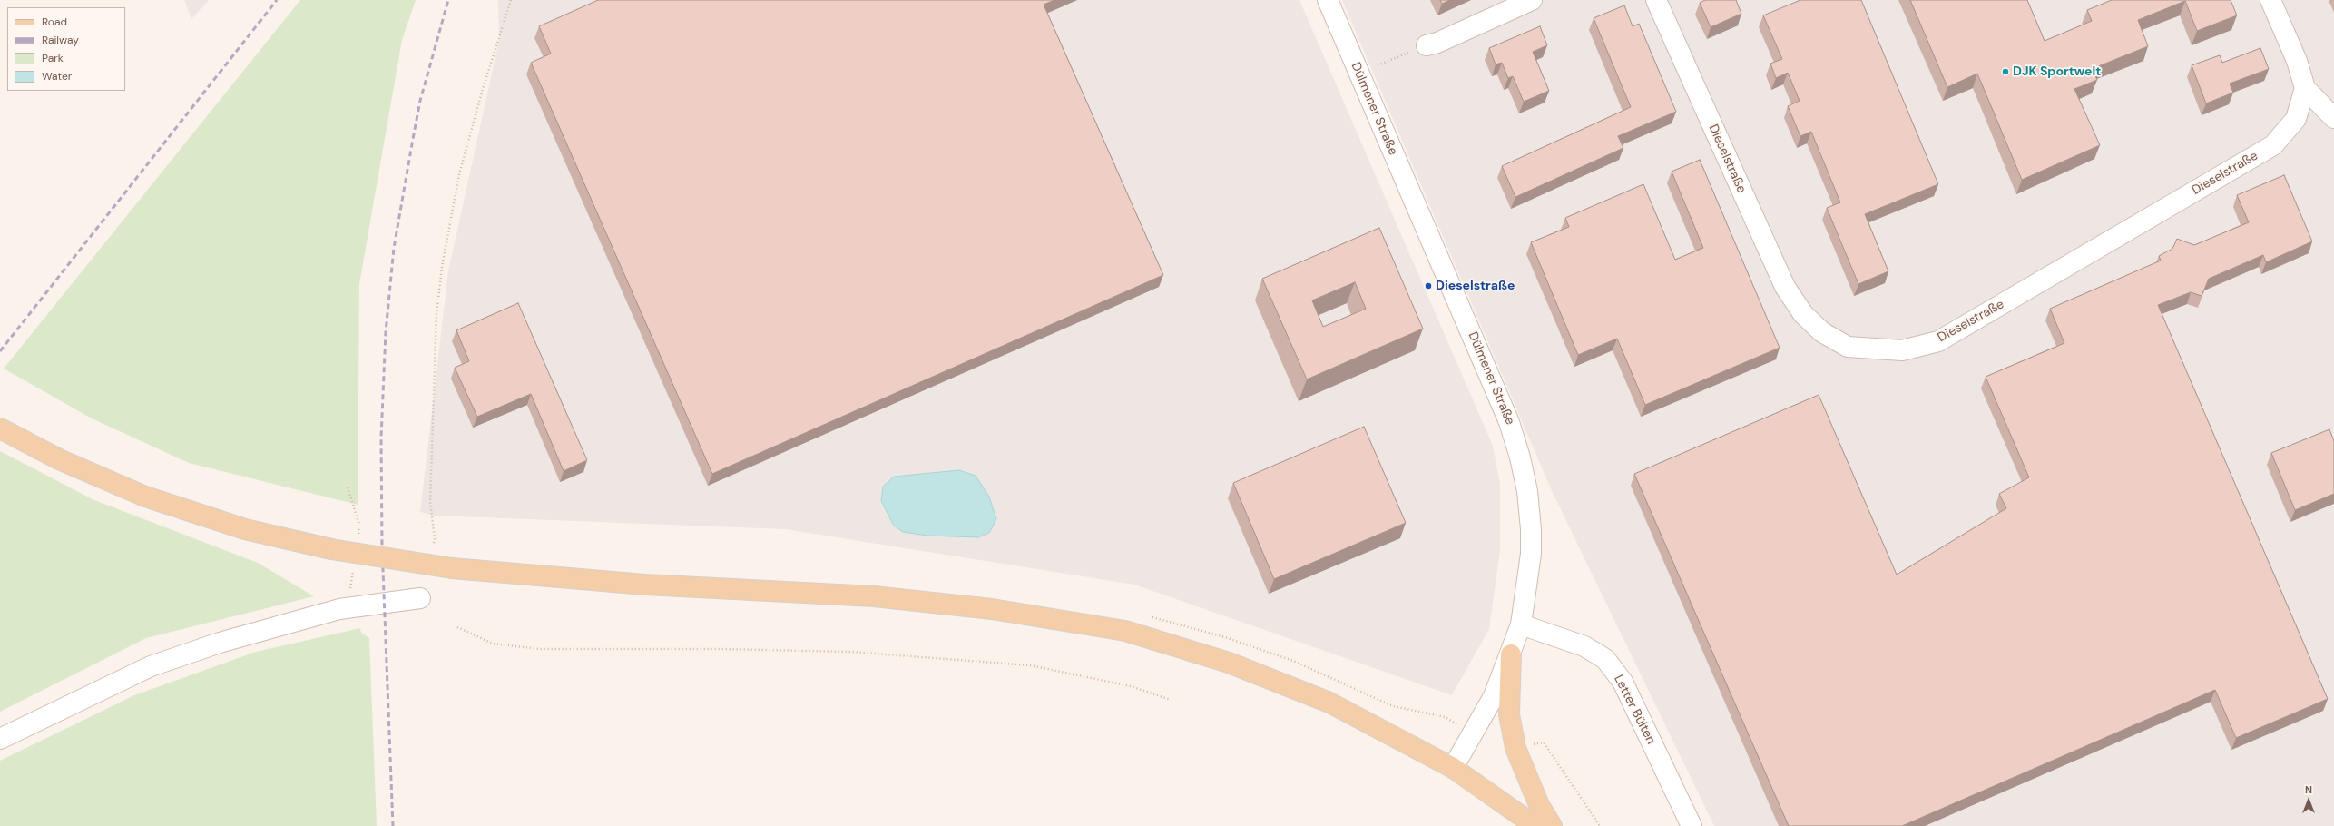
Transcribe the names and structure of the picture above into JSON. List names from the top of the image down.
{
  "streets": {
    "street": ["Dülmener Straße", "Dieselstraße", "Letter Bülten"]
  },
  "crossings": [
    ["Dülmener Straße", "Letter Bülten"]
  ],
  "places": ["DJK Sportwelt", "Dieselstraße"],
  "legend": [
    "Road",
    "Railway",
    "Park",
    "Water"
  ],
  "north": "top"
}
